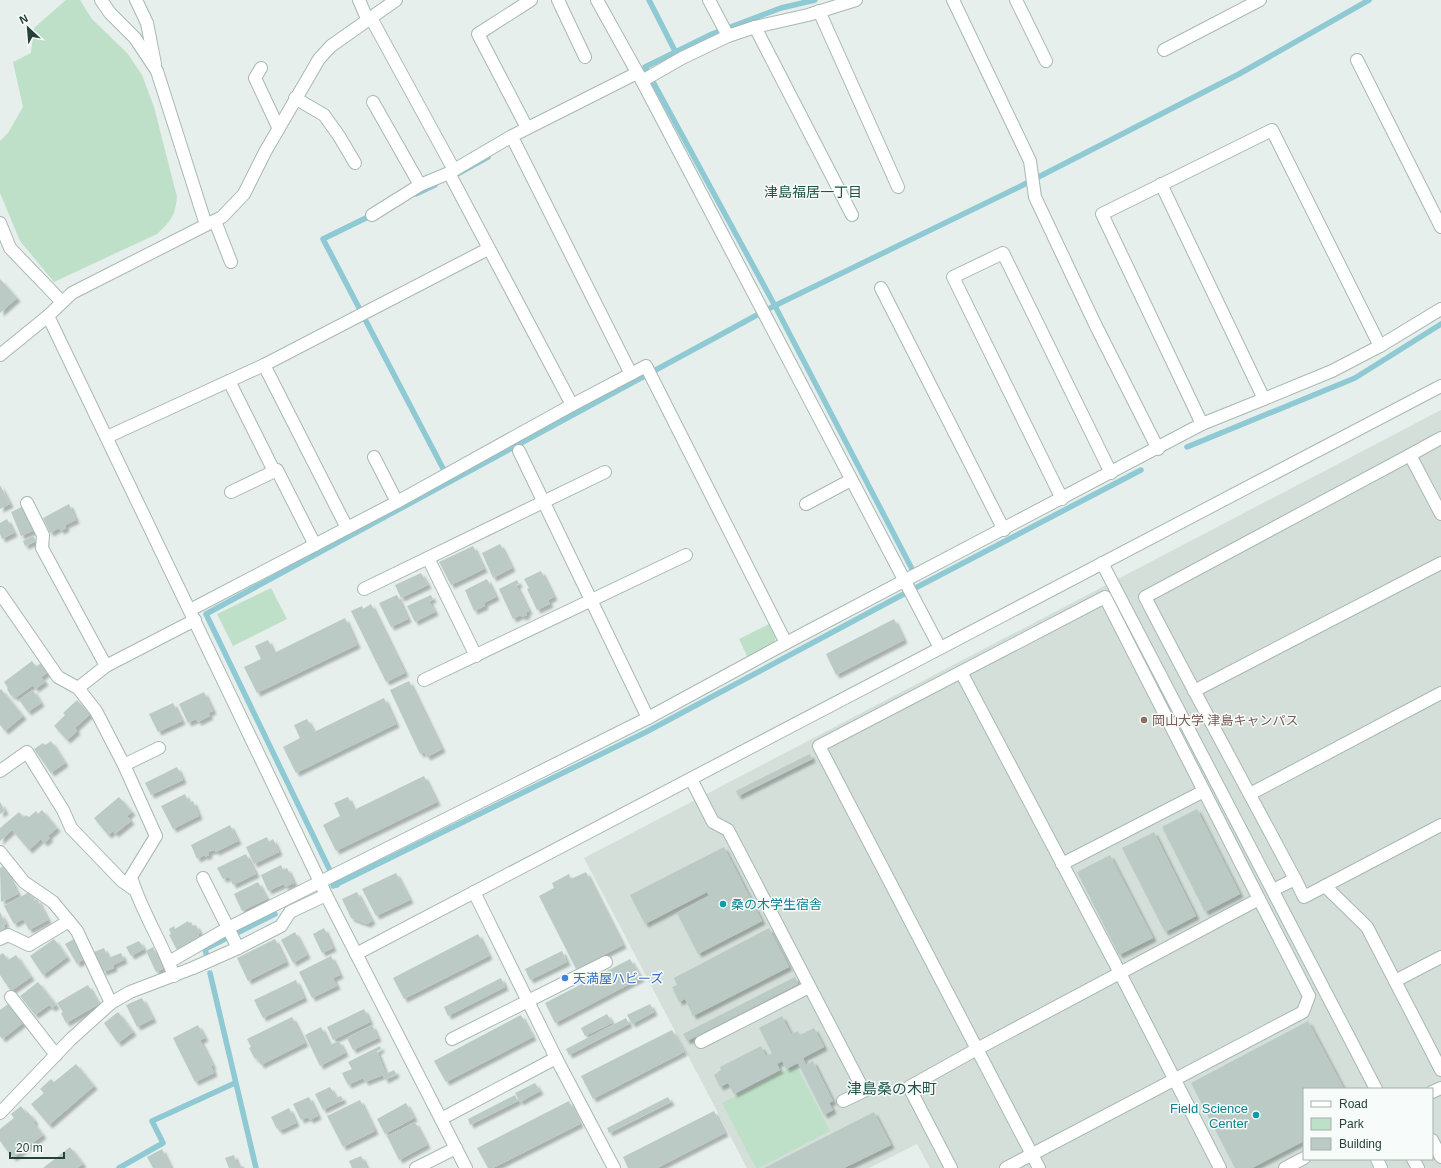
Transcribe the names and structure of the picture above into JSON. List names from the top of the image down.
{
  "districts": ["津島福居一丁目", "津島桑の木町"],
  "places": [
    "岡山大学 津島キャンパス",
    "桑の木学生宿舎",
    "天満屋ハビーズ",
    "Field Science Center"
  ],
  "legend": ["Road", "Park", "Building"],
  "scale_bar": "20 m",
  "north": "top left"
}
